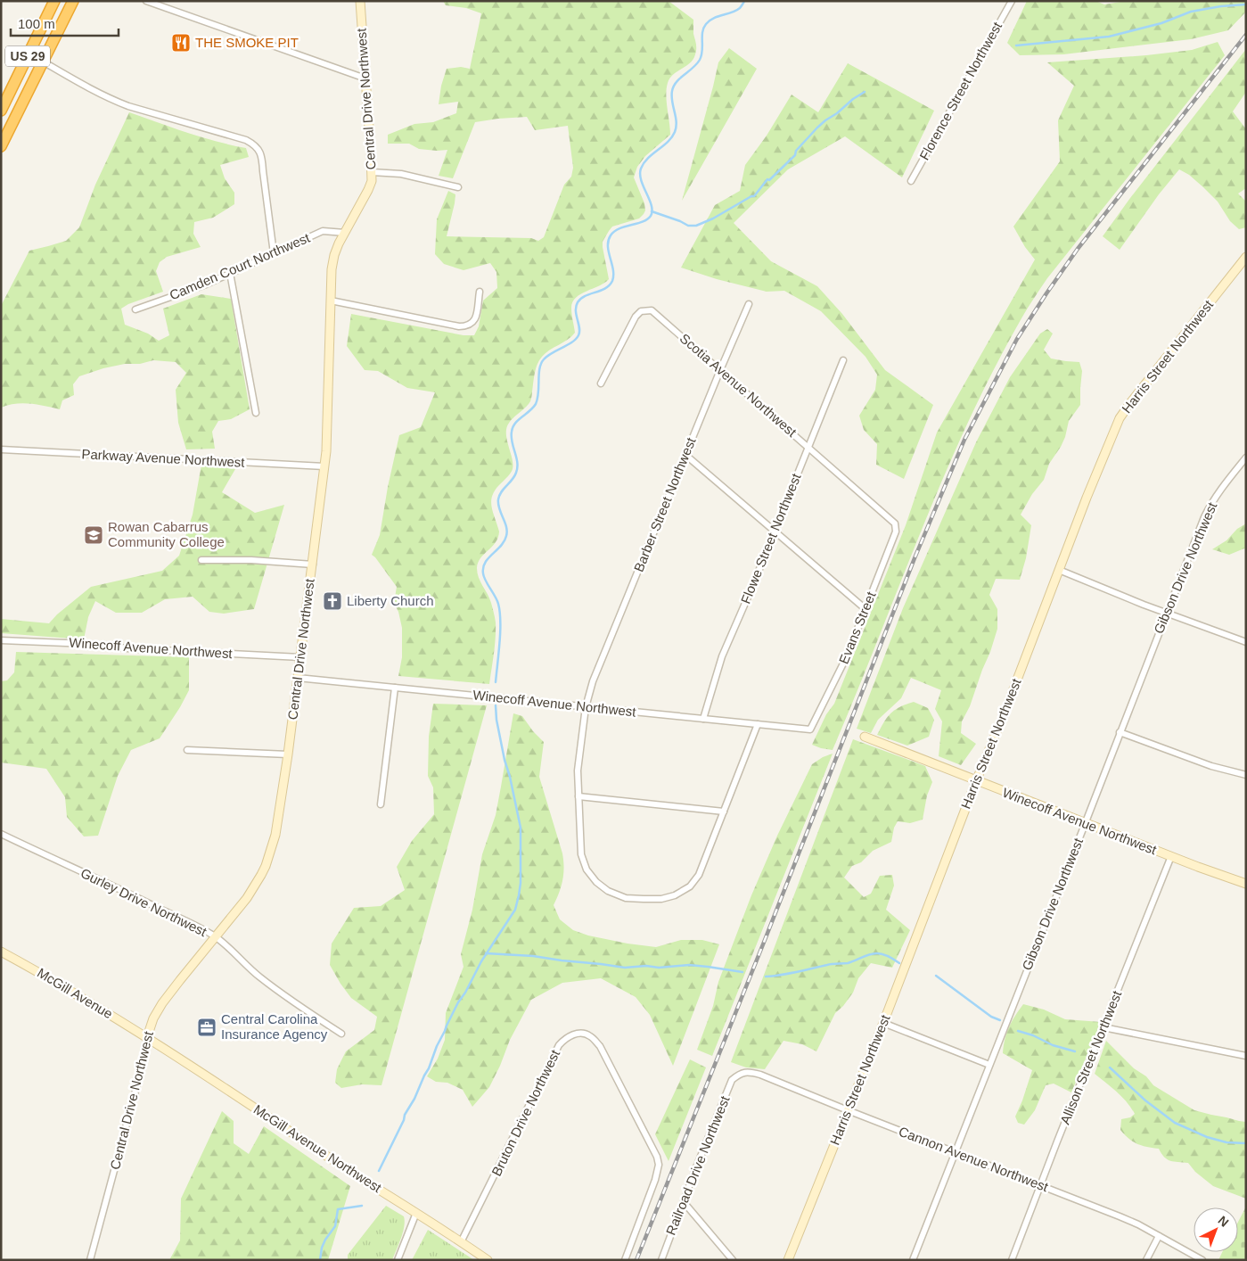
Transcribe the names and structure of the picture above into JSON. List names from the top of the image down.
{
  "streets": {
    "highway": ["US 29"],
    "street": [
      "Florence Street Northwest",
      "Central Drive Northwest",
      "Camden Court Northwest",
      "Harris Street Northwest",
      "Scotia Avenue Northwest",
      "Parkway Avenue Northwest",
      "Barber Street Northwest",
      "Flowe Street Northwest",
      "Gibson Drive Northwest",
      "Evans Street",
      "Winecoff Avenue Northwest",
      "Gurley Drive Northwest",
      "McGill Avenue",
      "Allison Street Northwest",
      "Bruton Drive Northwest",
      "McGill Avenue Northwest",
      "Cannon Avenue Northwest",
      "Railroad Drive Northwest"
    ]
  },
  "crossings": [
    ["Central Drive Northwest", "Camden Court Northwest"],
    ["Central Drive Northwest", "Parkway Avenue Northwest"],
    ["Central Drive Northwest", "Winecoff Avenue Northwest"],
    ["Central Drive Northwest", "Gurley Drive Northwest"],
    ["Central Drive Northwest", "McGill Avenue"],
    ["Central Drive Northwest", "McGill Avenue Northwest"],
    ["Harris Street Northwest", "Winecoff Avenue Northwest"],
    ["Harris Street Northwest", "Cannon Avenue Northwest"],
    ["Scotia Avenue Northwest", "Barber Street Northwest"],
    ["Scotia Avenue Northwest", "Flowe Street Northwest"],
    ["Scotia Avenue Northwest", "Evans Street"],
    ["Barber Street Northwest", "Winecoff Avenue Northwest"],
    ["Flowe Street Northwest", "Winecoff Avenue Northwest"],
    ["Gibson Drive Northwest", "Winecoff Avenue Northwest"],
    ["Gibson Drive Northwest", "Cannon Avenue Northwest"],
    ["Evans Street", "Winecoff Avenue Northwest"],
    ["Winecoff Avenue Northwest", "Allison Street Northwest"],
    ["McGill Avenue", "McGill Avenue Northwest"],
    ["Allison Street Northwest", "Cannon Avenue Northwest"],
    ["Bruton Drive Northwest", "McGill Avenue Northwest"],
    ["Cannon Avenue Northwest", "Railroad Drive Northwest"]
  ],
  "places": {
    "restaurant": ["THE SMOKE PIT"],
    "school or university": ["Rowan Cabarrus Community College"],
    "church": ["Liberty Church"],
    "office": ["Central Carolina Insurance Agency"]
  },
  "scale_bar": "100 m",
  "north": "top right"
}
